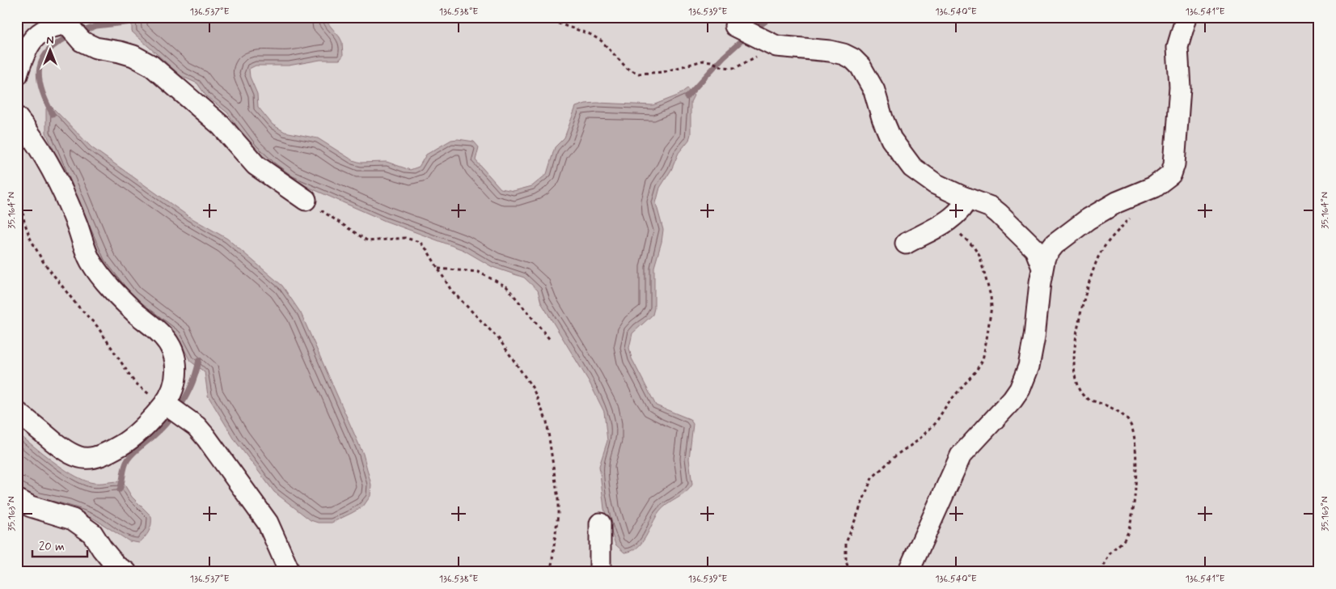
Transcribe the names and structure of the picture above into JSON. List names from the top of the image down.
{
  "scale_bar": "20 m",
  "north": "top",
  "coordinates": [
    "136.537°E",
    "136.538°E",
    "136.539°E",
    "136.540°E",
    "136.541°E",
    "35.164°N",
    "35.163°N"
  ]
}
